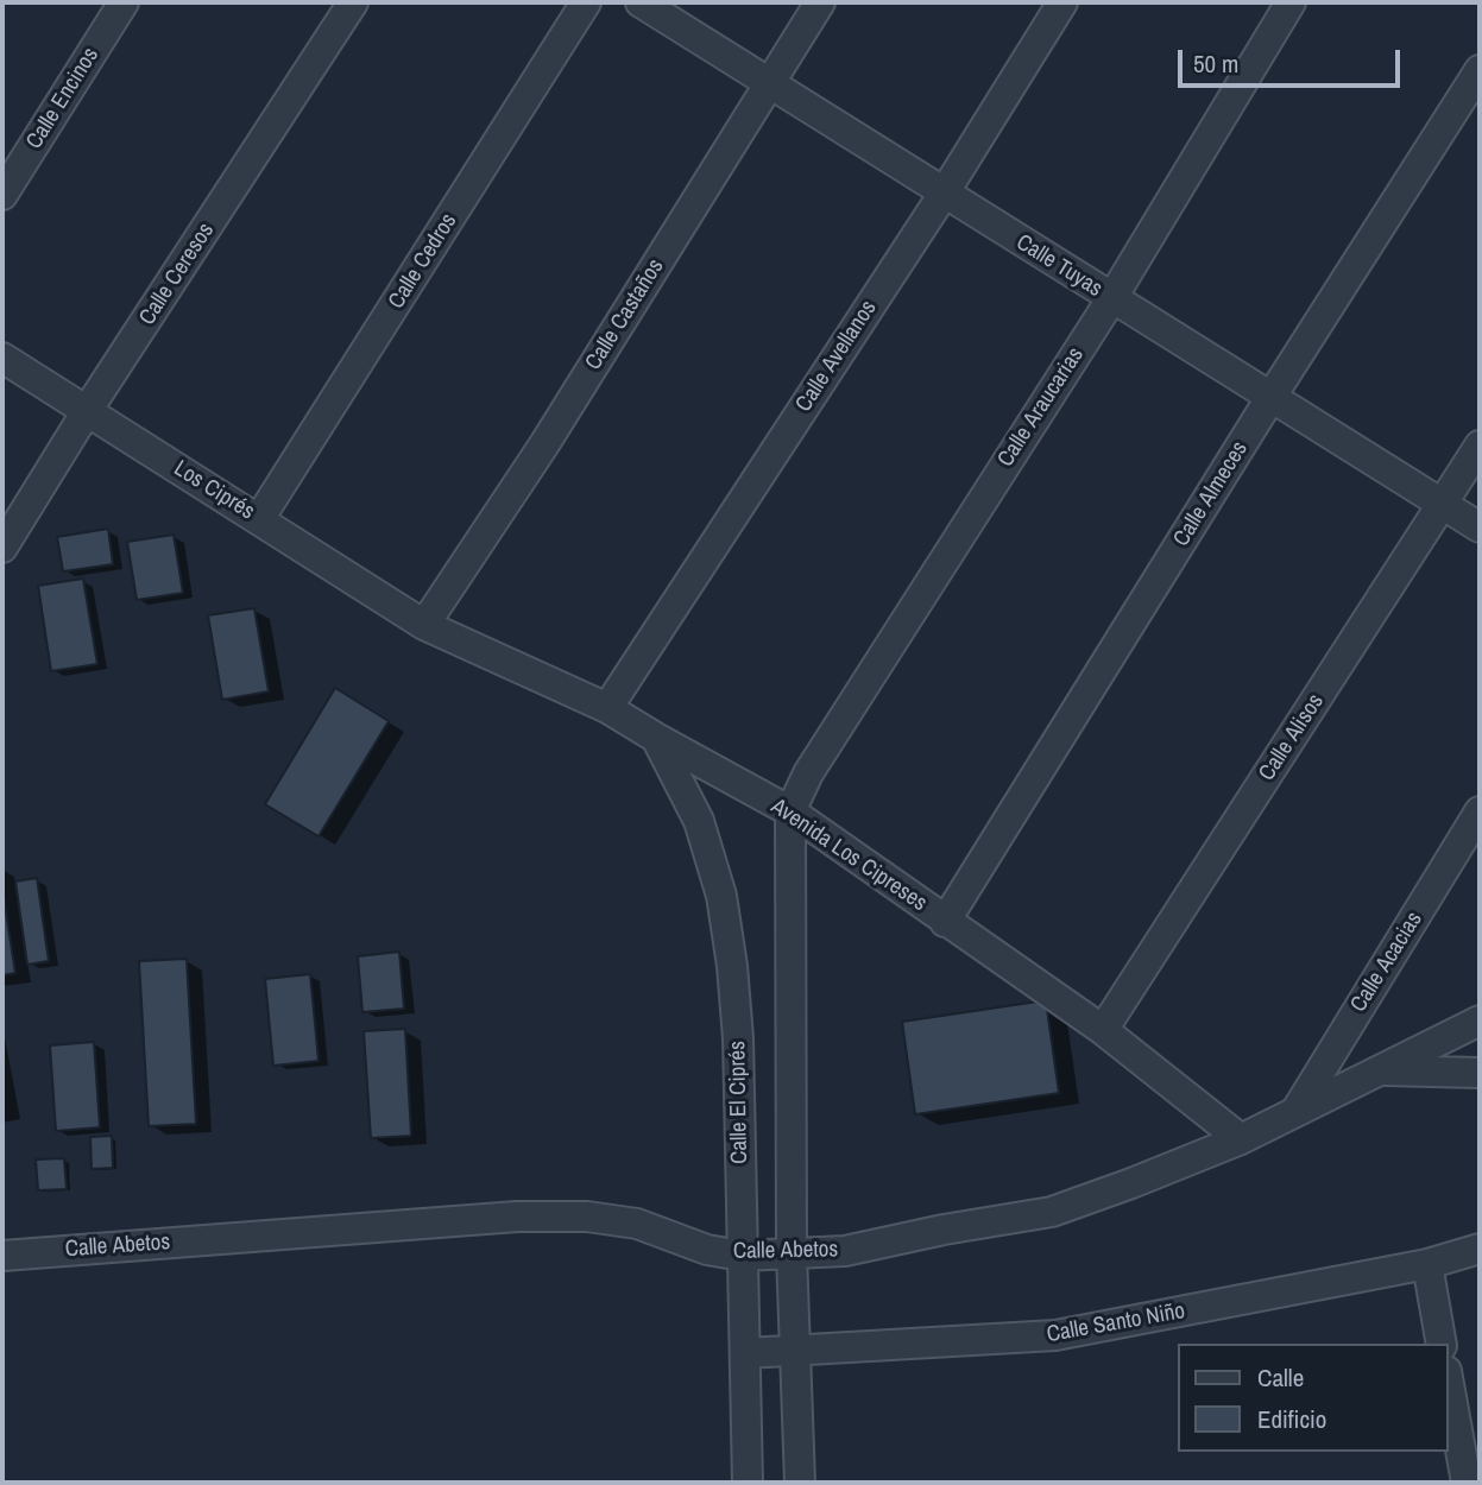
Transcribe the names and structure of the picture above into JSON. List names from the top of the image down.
{
  "streets": {
    "street": [
      "Calle Encinos",
      "Calle Cedros",
      "Calle Tuyas",
      "Calle Ceresos",
      "Calle Castaños",
      "Calle Avellanos",
      "Calle Araucarias",
      "Los Ciprés",
      "Calle Almeces",
      "Calle Alisos",
      "Avenida Los Cipreses",
      "Calle Acacias",
      "Calle El Ciprés",
      "Calle Abetos",
      "Calle Santo Niño"
    ]
  },
  "crossings": [
    ["Calle Cedros", "Los Ciprés"],
    ["Calle Tuyas", "Calle Castaños"],
    ["Calle Tuyas", "Calle Avellanos"],
    ["Calle Tuyas", "Calle Araucarias"],
    ["Calle Tuyas", "Calle Almeces"],
    ["Calle Tuyas", "Calle Alisos"],
    ["Calle Ceresos", "Los Ciprés"],
    ["Calle Castaños", "Los Ciprés"],
    ["Calle Castaños", "Avenida Los Cipreses"],
    ["Calle Avellanos", "Avenida Los Cipreses"],
    ["Calle Araucarias", "Avenida Los Cipreses"],
    ["Los Ciprés", "Avenida Los Cipreses"],
    ["Calle Almeces", "Avenida Los Cipreses"],
    ["Calle Alisos", "Avenida Los Cipreses"],
    ["Avenida Los Cipreses", "Calle El Ciprés"],
    ["Avenida Los Cipreses", "Calle Abetos"],
    ["Calle Acacias", "Calle Abetos"],
    ["Calle El Ciprés", "Calle Abetos"],
    ["Calle El Ciprés", "Calle Santo Niño"]
  ],
  "legend": ["Calle", "Edificio"],
  "scale_bar": "50 m"
}
